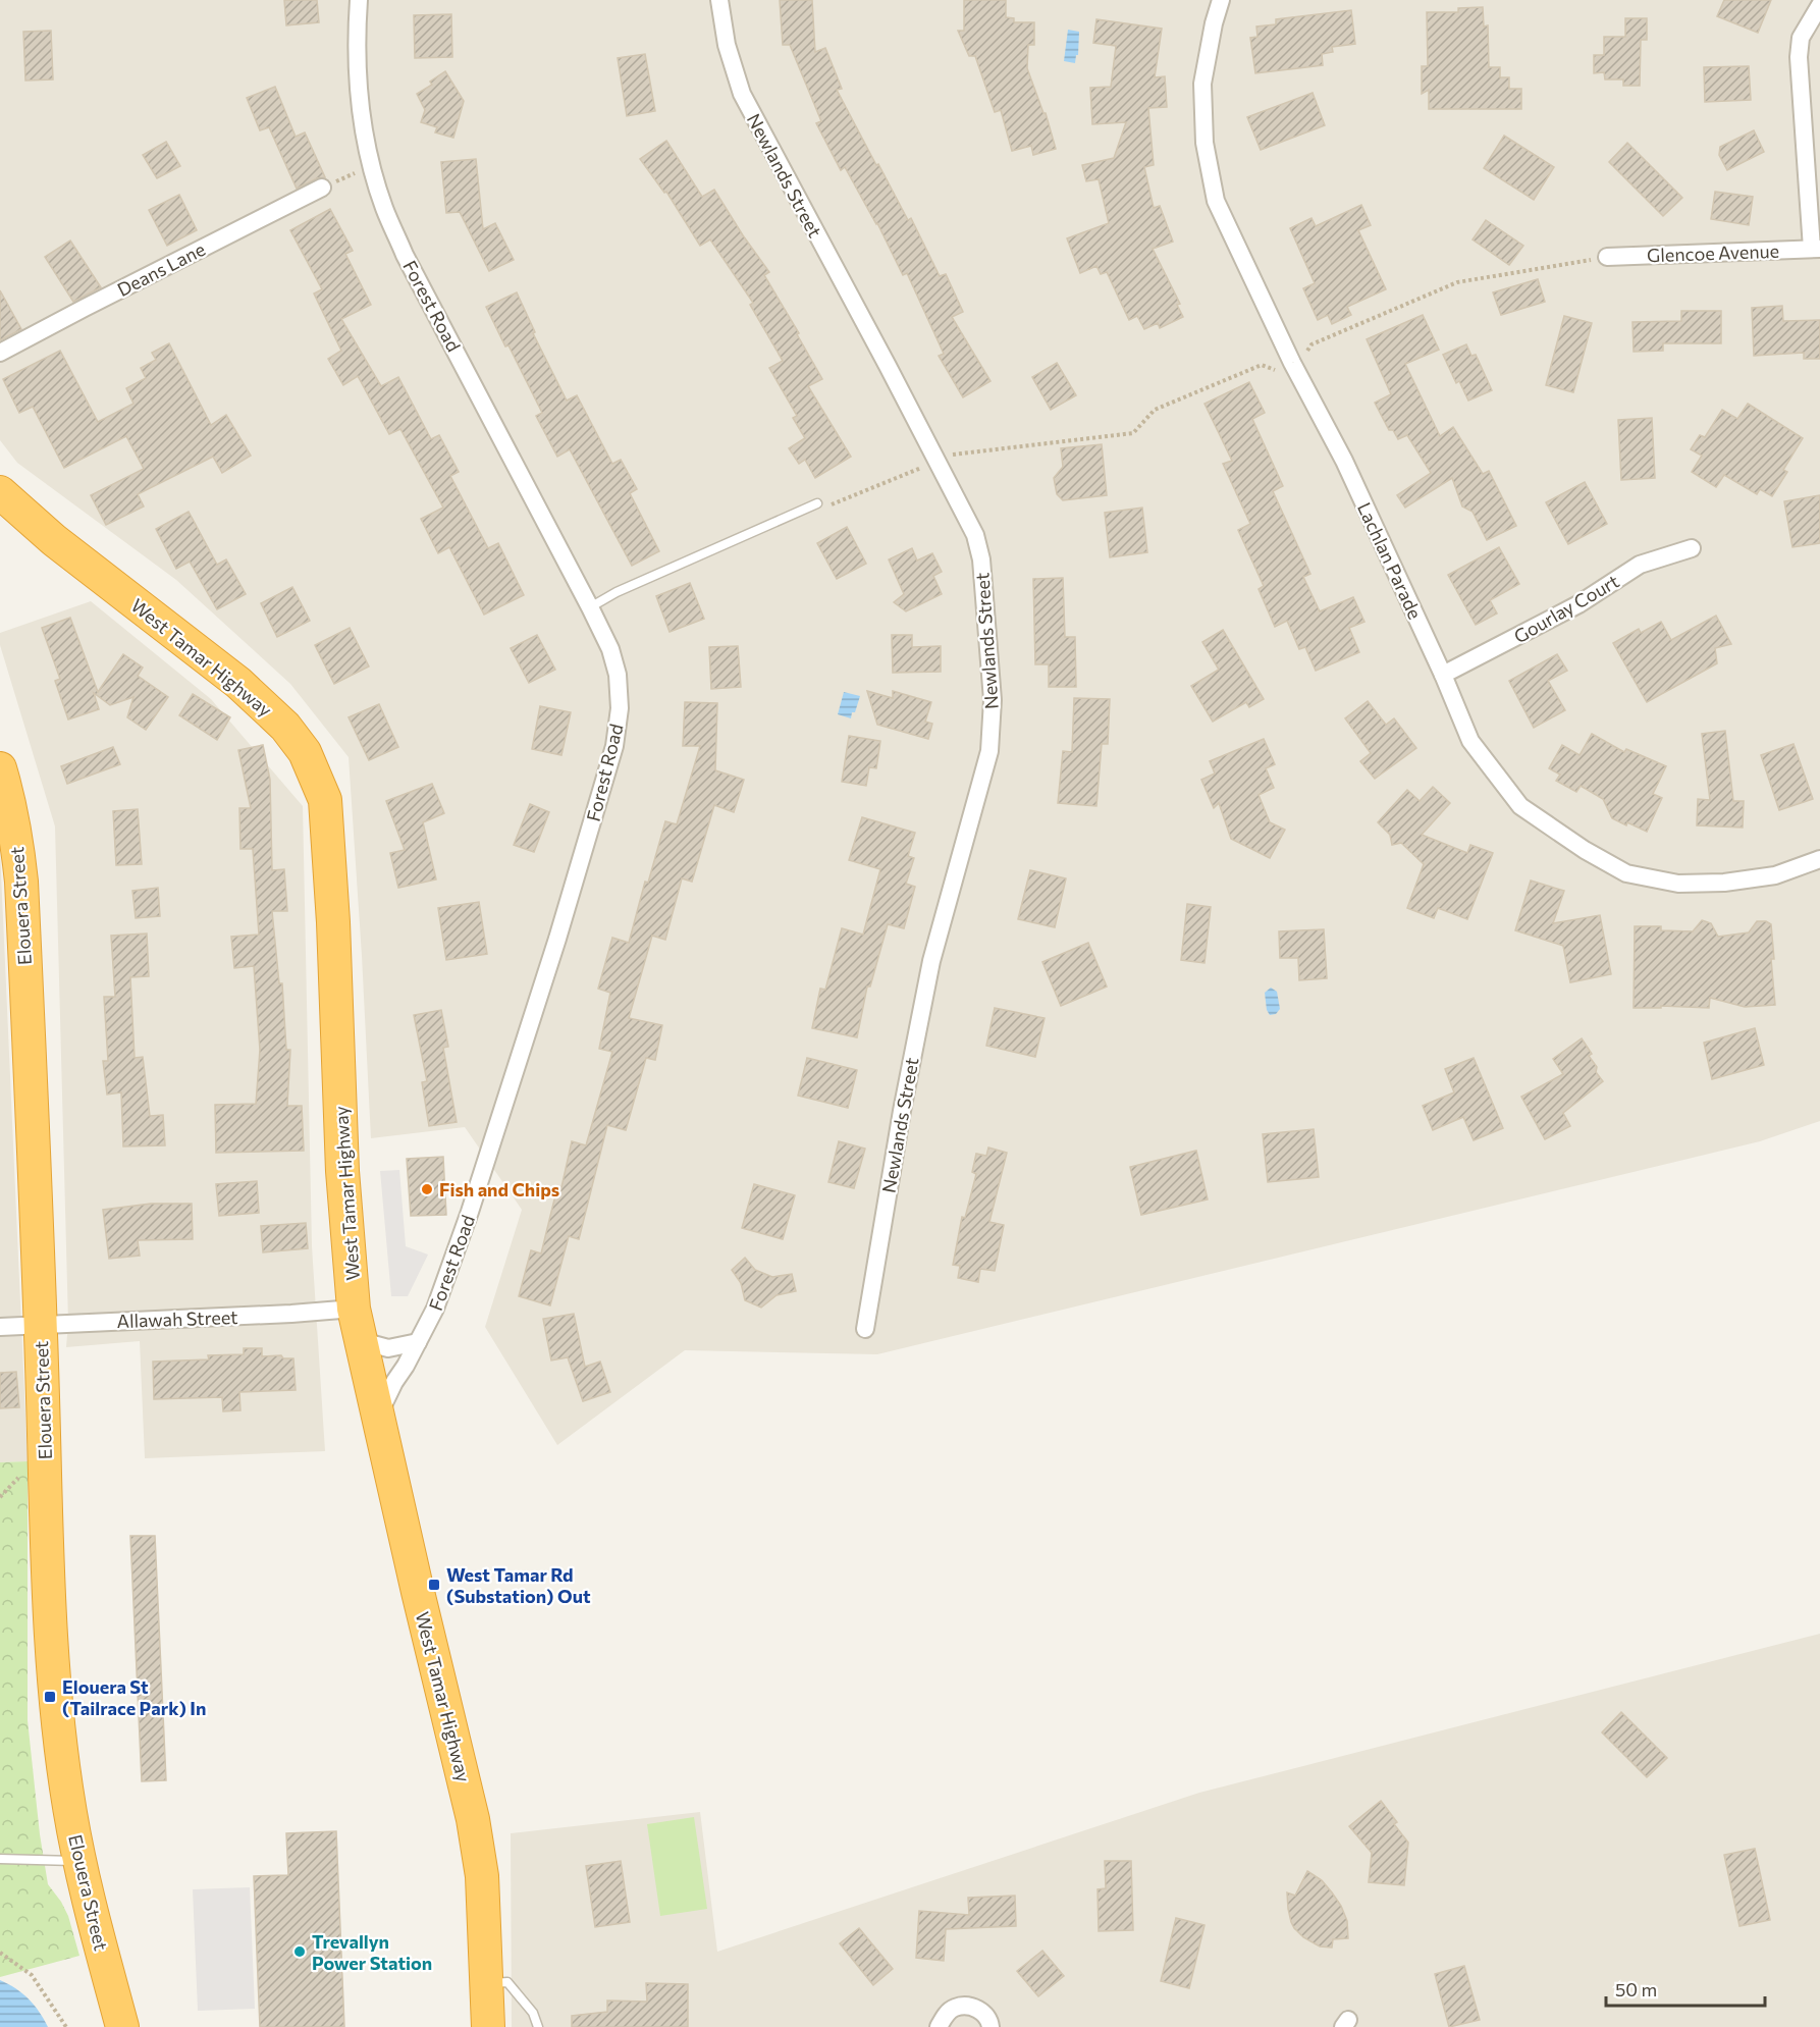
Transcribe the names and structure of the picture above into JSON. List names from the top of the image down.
{
  "streets": {
    "highway": ["West Tamar Highway", "Elouera Street"],
    "street": [
      "Newlands Street",
      "Glencoe Avenue",
      "Deans Lane",
      "Forest Road",
      "Lachlan Parade",
      "Gourlay Court",
      "Allawah Street"
    ]
  },
  "crossings": [
    ["Forest Road", "West Tamar Highway"],
    ["Lachlan Parade", "Gourlay Court"],
    ["West Tamar Highway", "Allawah Street"],
    ["Elouera Street", "Allawah Street"]
  ],
  "places": {
    "other": ["Fish and Chips", "Trevallyn Power Station"],
    "transit": ["West Tamar Rd (Substation) Out", "Elouera St (Tailrace Park) In"]
  },
  "scale_bar": "50 m"
}
